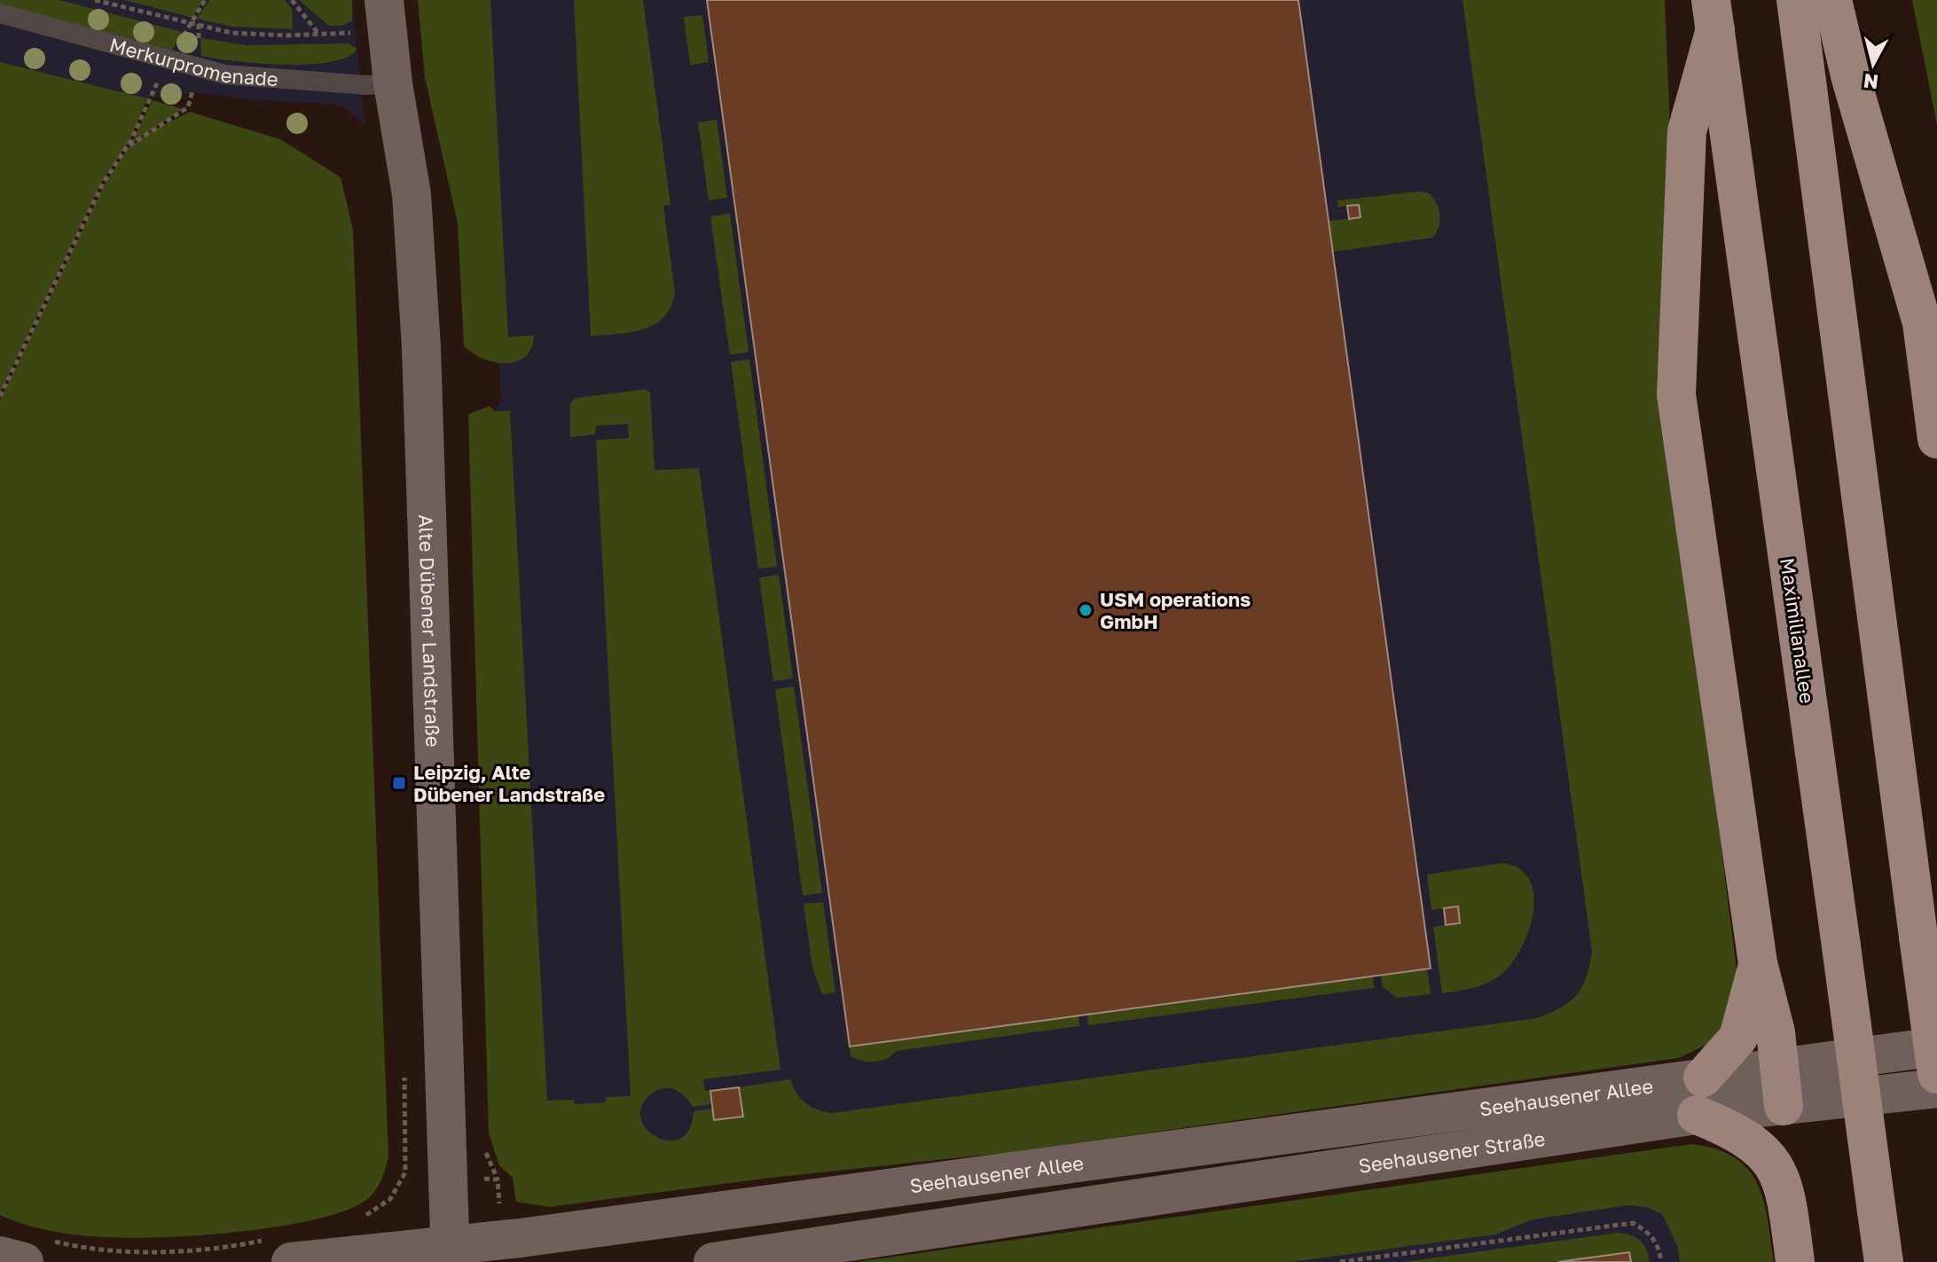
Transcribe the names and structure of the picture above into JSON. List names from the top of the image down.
{
  "streets": {
    "highway": ["Maximilianallee"],
    "main road": ["Alte Dübener Landstraße", "Seehausener Allee", "Seehausener Straße"],
    "lane": ["Merkurpromenade"]
  },
  "crossings": [
    ["Merkurpromenade", "Alte Dübener Landstraße"],
    ["Alte Dübener Landstraße", "Seehausener Allee"],
    ["Seehausener Allee", "Seehausener Straße"]
  ],
  "places": {
    "other": ["USM operations GmbH"],
    "transit": ["Leipzig, Alte Dübener Landstraße"]
  },
  "north": "bottom"
}
